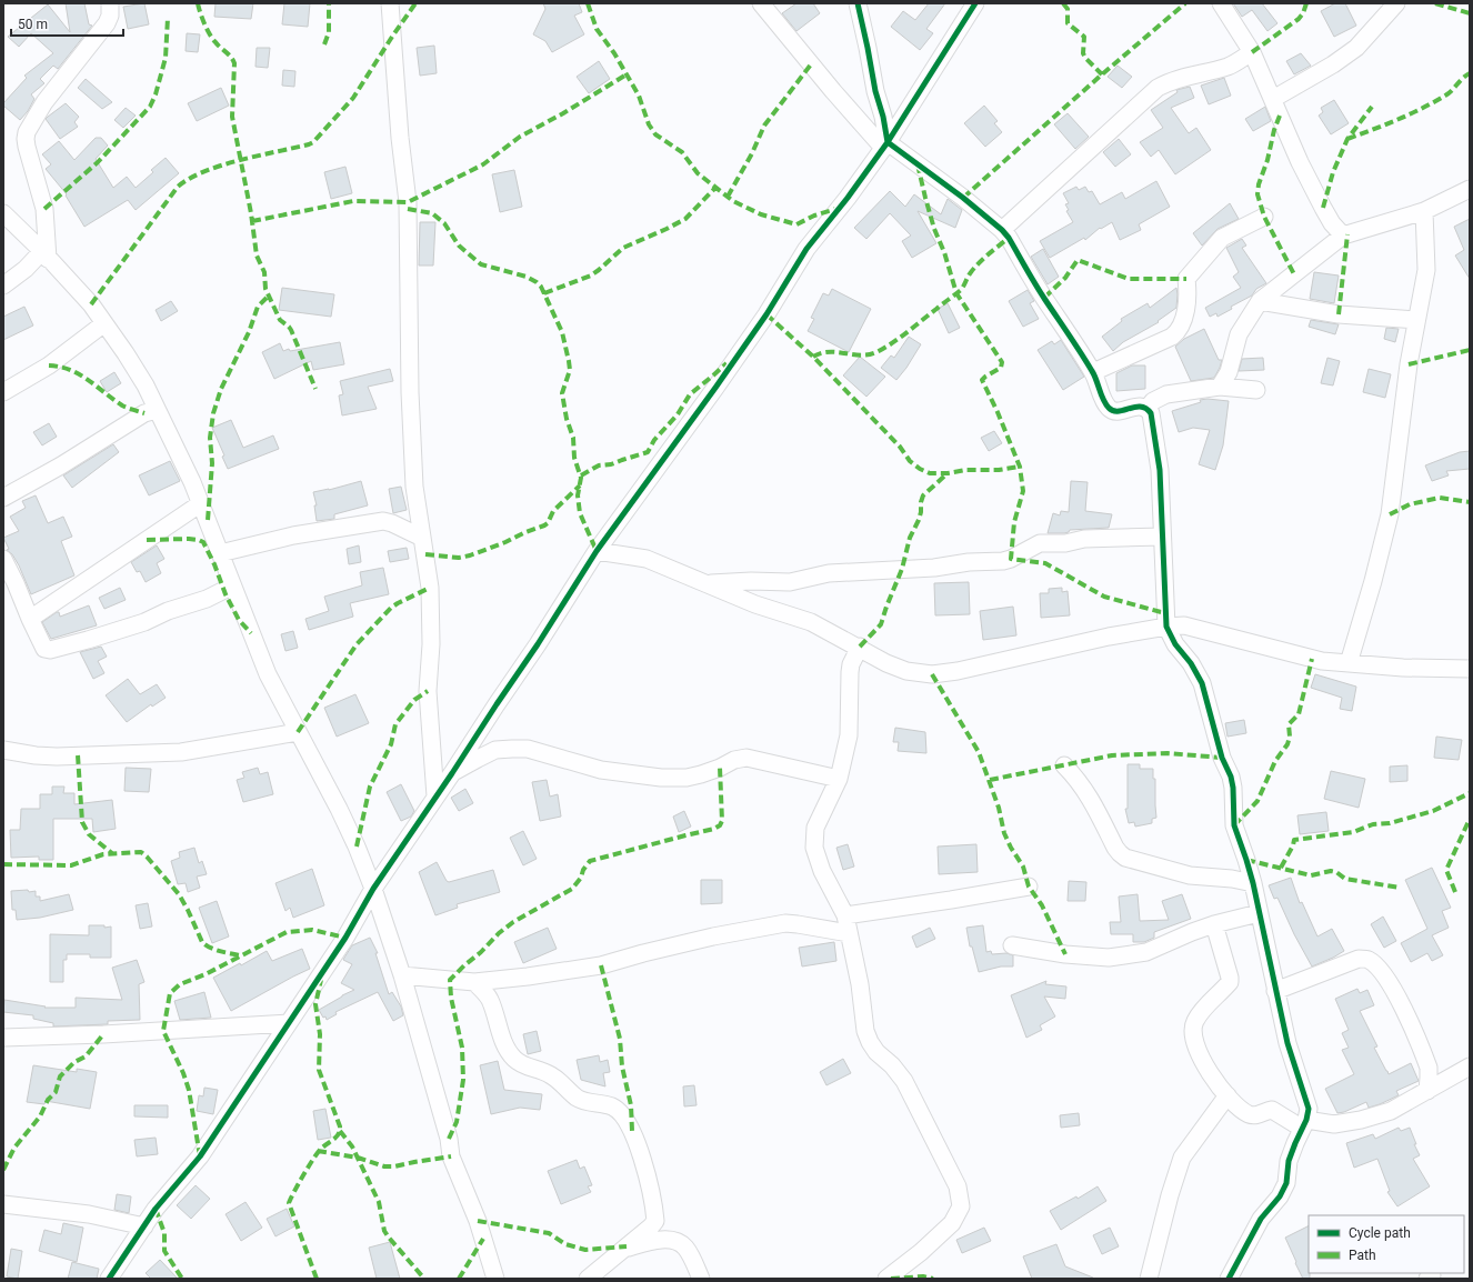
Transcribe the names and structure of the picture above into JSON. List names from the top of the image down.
{
  "legend": ["Cycle path", "Path"],
  "scale_bar": "50 m"
}
